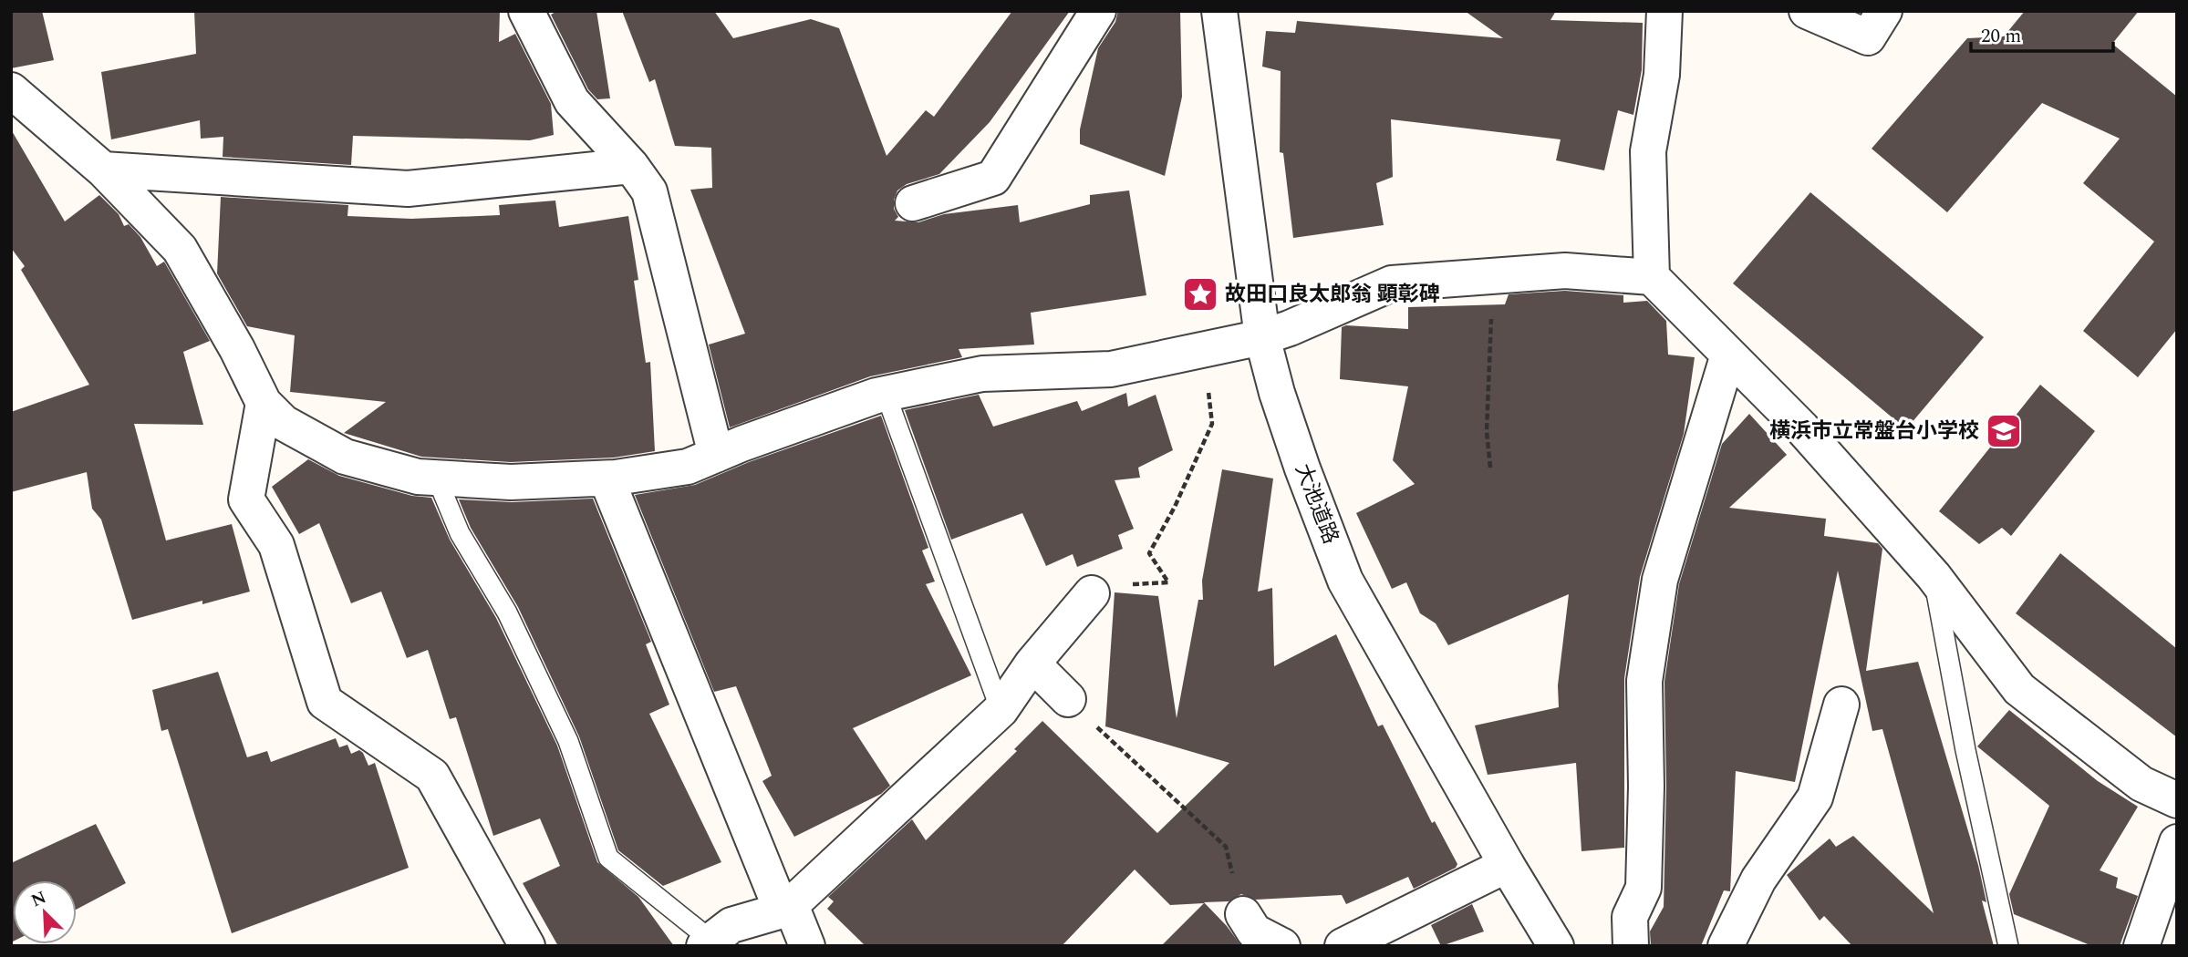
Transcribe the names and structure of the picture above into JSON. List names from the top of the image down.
{
  "streets": {
    "street": ["大池道路"]
  },
  "places": {
    "place": ["故田口良太郎翁 顕彰碑"],
    "school or university": ["横浜市立常盤台小学校"]
  },
  "scale_bar": "20 m",
  "north": "top left"
}
